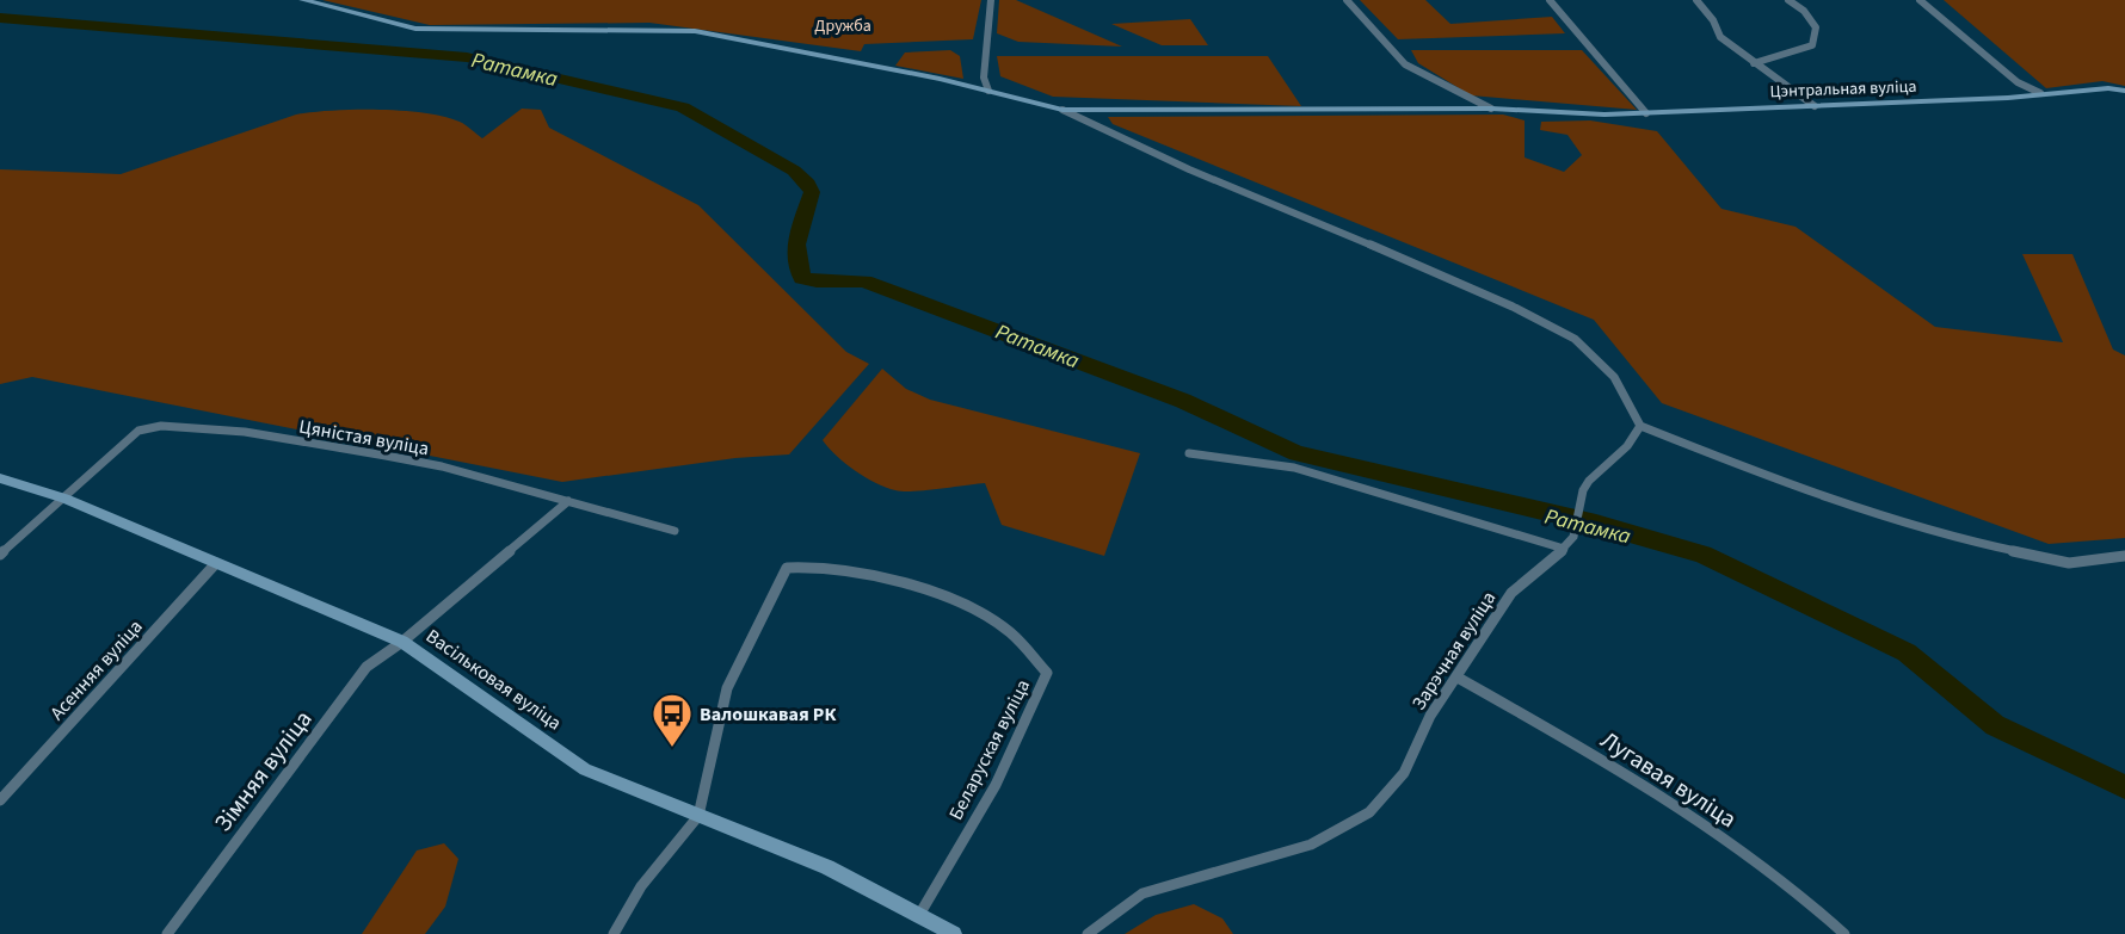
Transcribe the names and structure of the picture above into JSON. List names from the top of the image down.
{
  "streets": {
    "street": [
      "Цэнтральная вуліца",
      "Цяністая вуліца",
      "Зарэчная вуліца",
      "Асенняя вуліца",
      "Васільковая вуліца",
      "Беларуская вуліца",
      "Зімняя вуліца",
      "Лугавая вуліца"
    ]
  },
  "crossings": [
    ["Цяністая вуліца", "Васільковая вуліца"],
    ["Цяністая вуліца", "Зімняя вуліца"],
    ["Зарэчная вуліца", "Лугавая вуліца"],
    ["Асенняя вуліца", "Васільковая вуліца"],
    ["Васільковая вуліца", "Беларуская вуліца"],
    ["Васільковая вуліца", "Зімняя вуліца"]
  ],
  "water": ["Ратамка"],
  "parks": ["Дружба"],
  "places": {
    "bus stop": ["Валошкавая РК"]
  }
}
